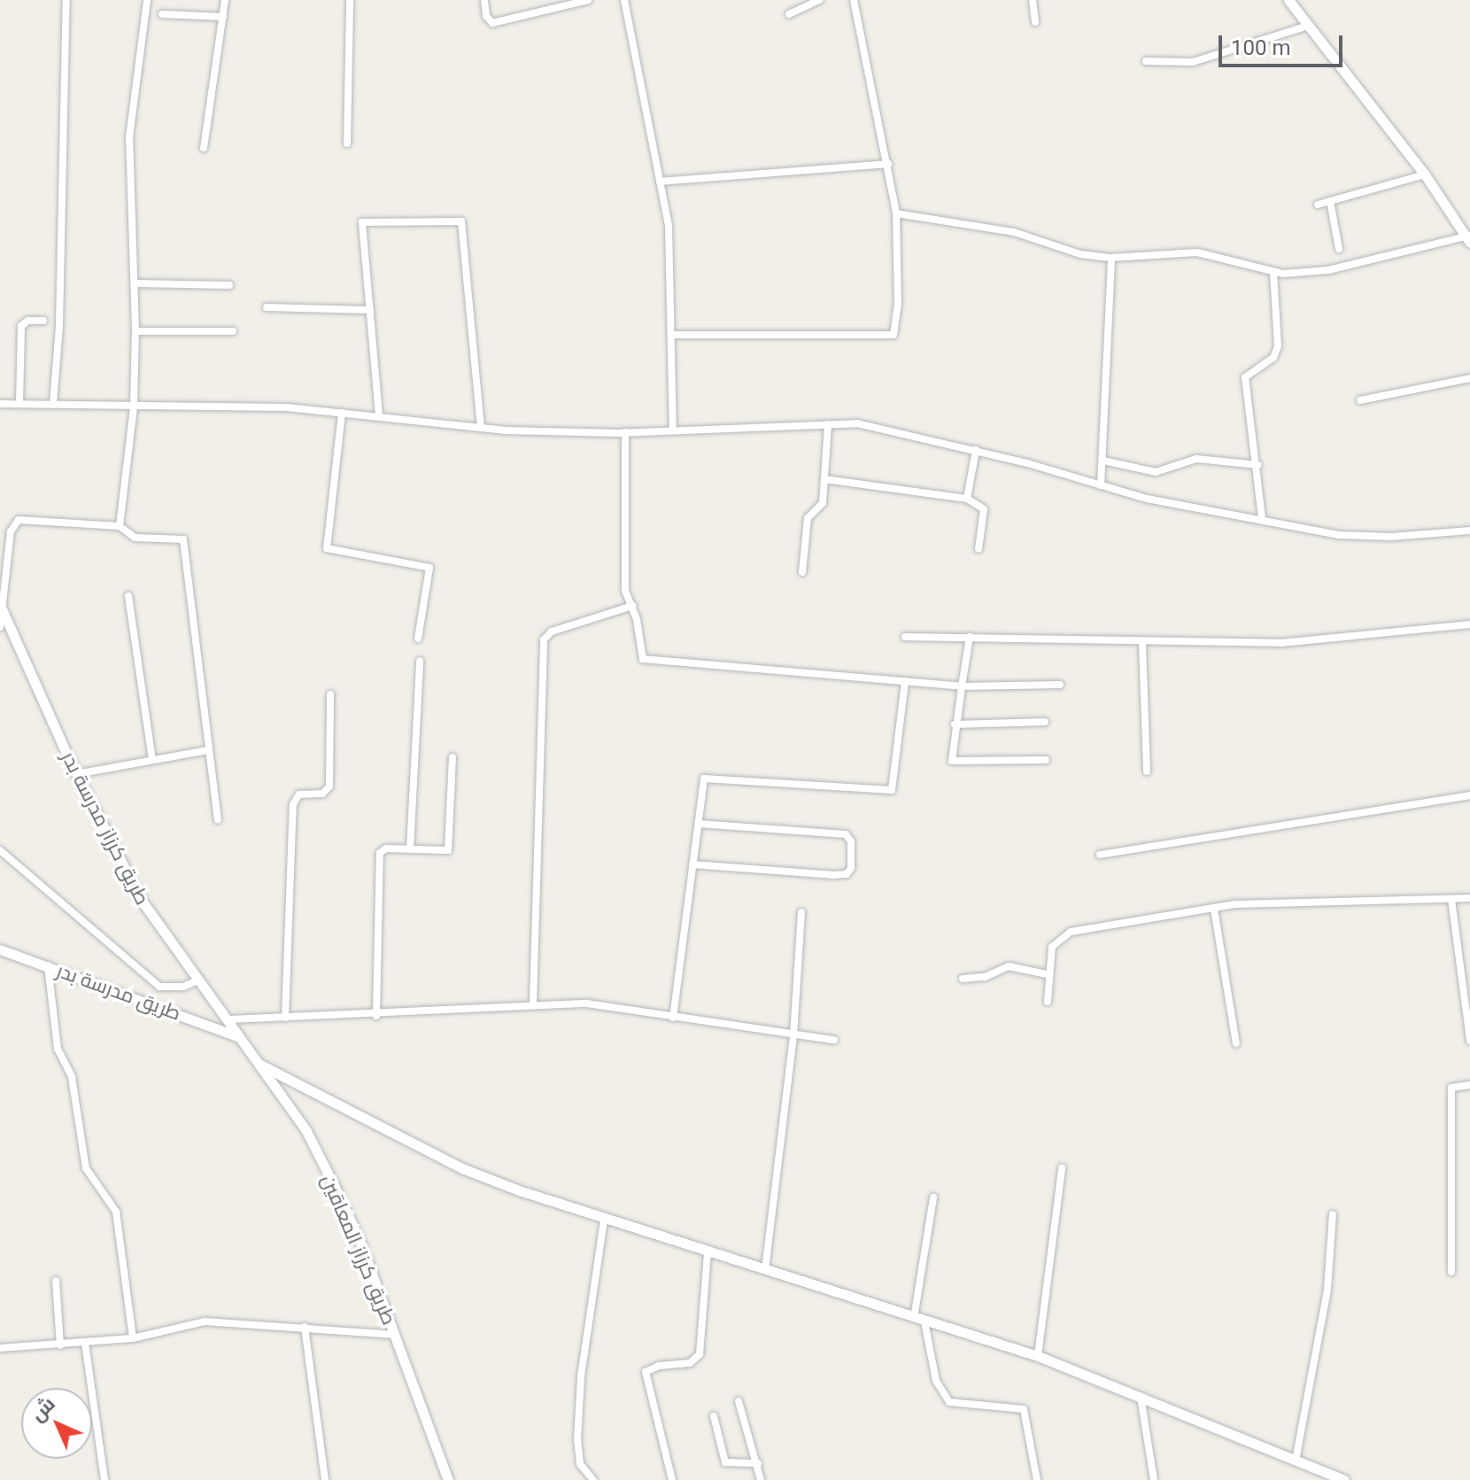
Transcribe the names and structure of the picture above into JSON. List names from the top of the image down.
{
  "streets": {
    "street": ["طريق كرزاز مدرسة بدر", "طريق مدرسة بدر", "طريق كرزاز المعاقين"]
  },
  "crossings": [
    ["طريق كرزاز مدرسة بدر", "طريق مدرسة بدر"],
    ["طريق كرزاز مدرسة بدر", "طريق كرزاز المعاقين"],
    ["طريق مدرسة بدر", "طريق كرزاز المعاقين"]
  ],
  "scale_bar": "100 m",
  "north": "top left"
}
